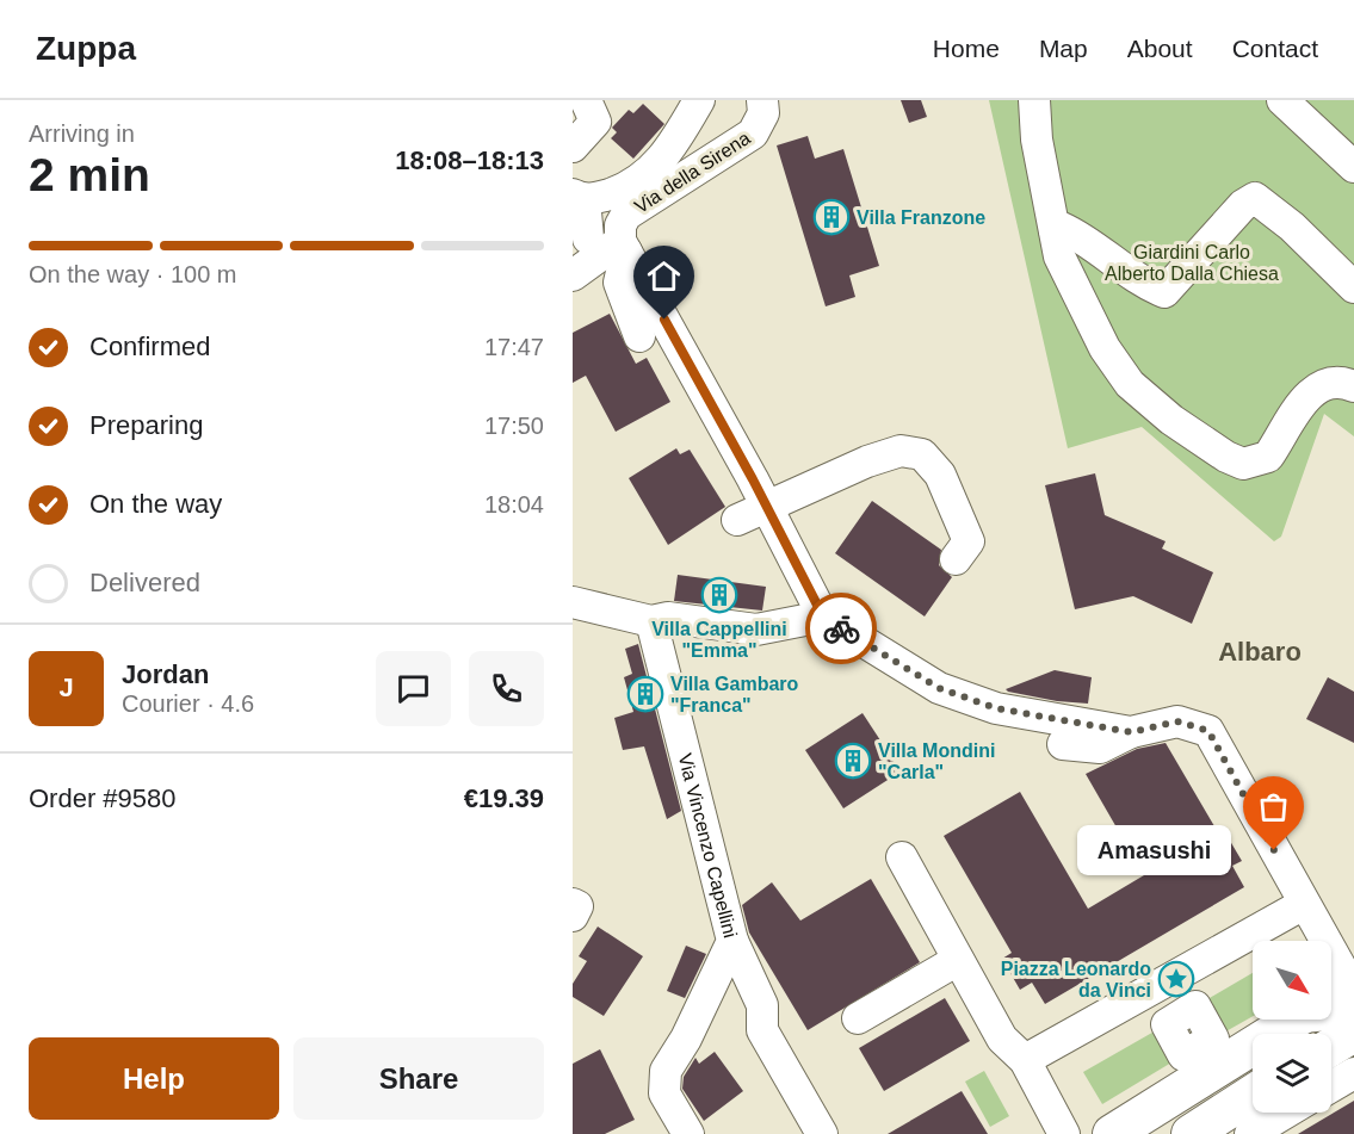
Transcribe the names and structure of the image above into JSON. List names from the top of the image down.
{
  "streets": {
    "street": ["Via della Sirena", "Via Vincenzo Capellini"]
  },
  "districts": ["Albaro"],
  "parks": ["Giardini Carlo Alberto Dalla Chiesa"],
  "places": {
    "building": [
      "Villa Franzone",
      "Villa Cappellini \"Emma\"",
      "Villa Gambaro \"Franca\"",
      "Villa Mondini \"Carla\""
    ],
    "other": ["Amasushi"],
    "place": ["Piazza Leonardo da Vinci"]
  },
  "north": "bottom right",
  "page": {
    "header": "Zuppa",
    "nav": [
      "Home",
      "Map",
      "About",
      "Contact"
    ],
    "heading": ["2 min", "Arriving in", "18:08–18:13"],
    "panel": [
      "Jordan",
      "Courier · 4.6",
      "Order #9580",
      "€19.39"
    ],
    "bar": "On the way · 100 m",
    "list": [
      ["Confirmed", "17:47"],
      ["Preparing", "17:50"],
      ["On the way", "18:04"],
      "Delivered"
    ],
    "round": "J",
    "bubble": "Amasushi",
    "buttons": ["Help", "Share"]
  }
}
